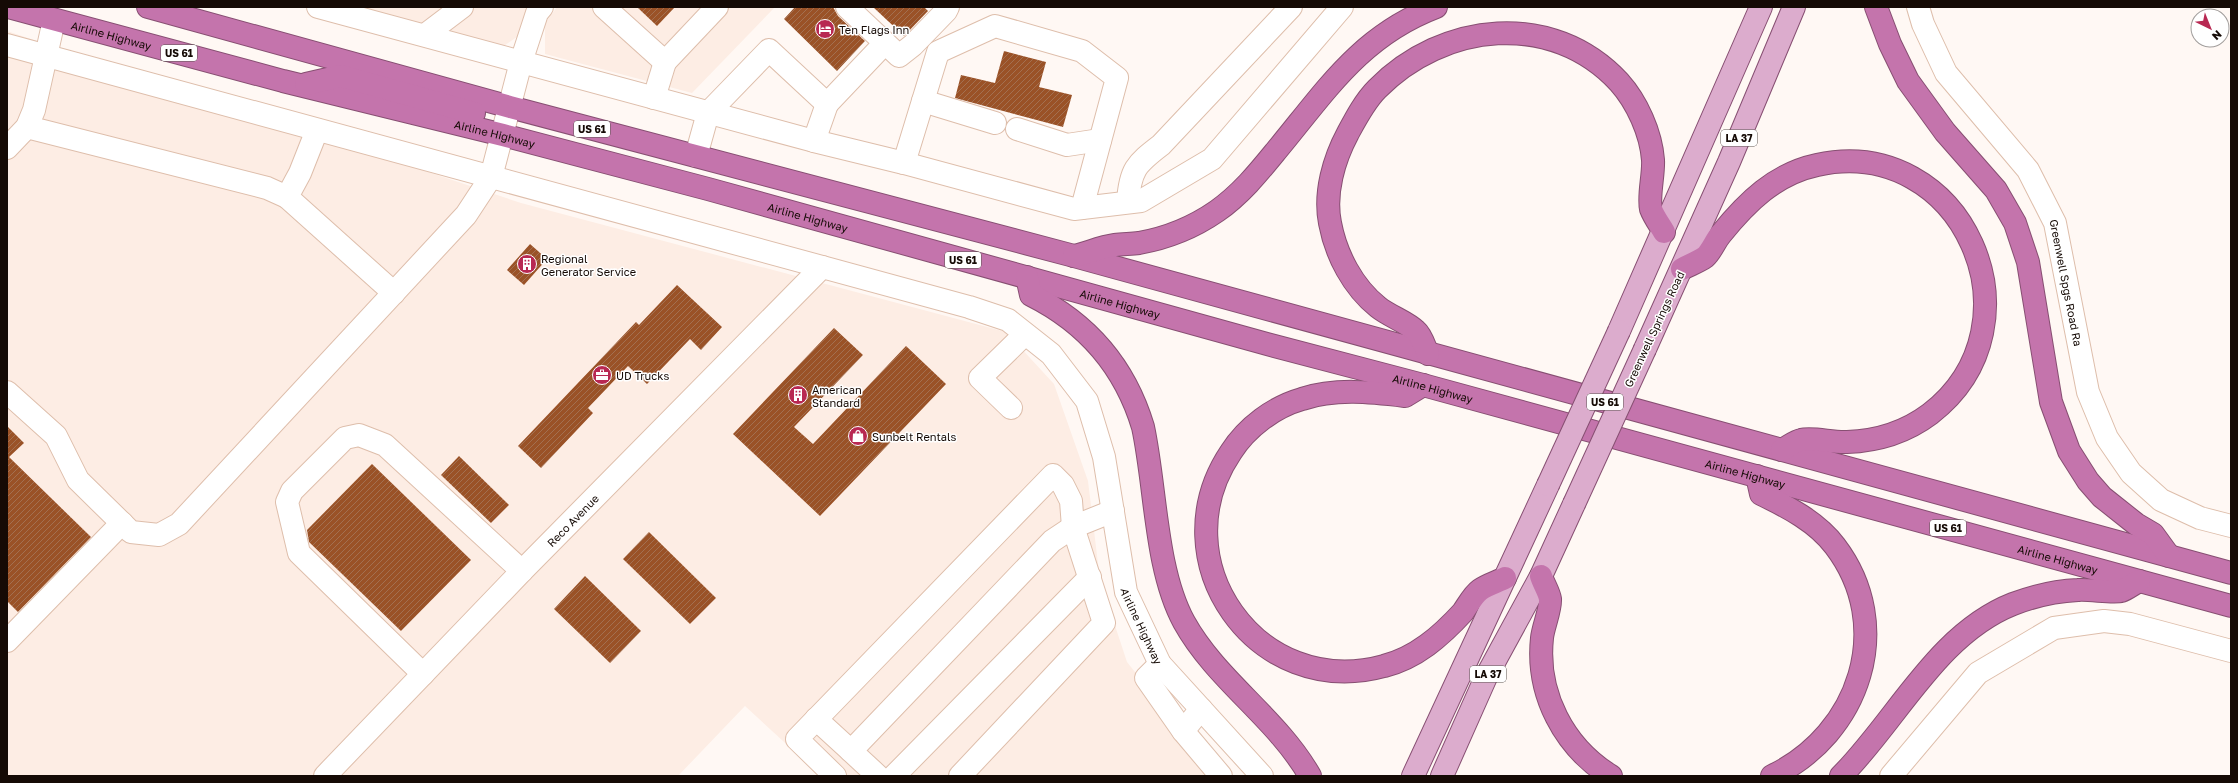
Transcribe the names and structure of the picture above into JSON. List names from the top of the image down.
{
  "streets": {
    "highway": ["Airline Highway", "US 61"],
    "main road": ["LA 37", "Greenwell Springs Road"],
    "street": ["Greenwell Spgs Road Ra", "Reco Avenue"]
  },
  "crossings": [
    ["Airline Highway", "Reco Avenue"]
  ],
  "places": {
    "hotel": ["Ten Flags Inn"],
    "building": ["Regional Generator Service", "American Standard"],
    "office": ["UD Trucks"],
    "shop": ["Sunbelt Rentals"]
  },
  "north": "bottom right"
}
